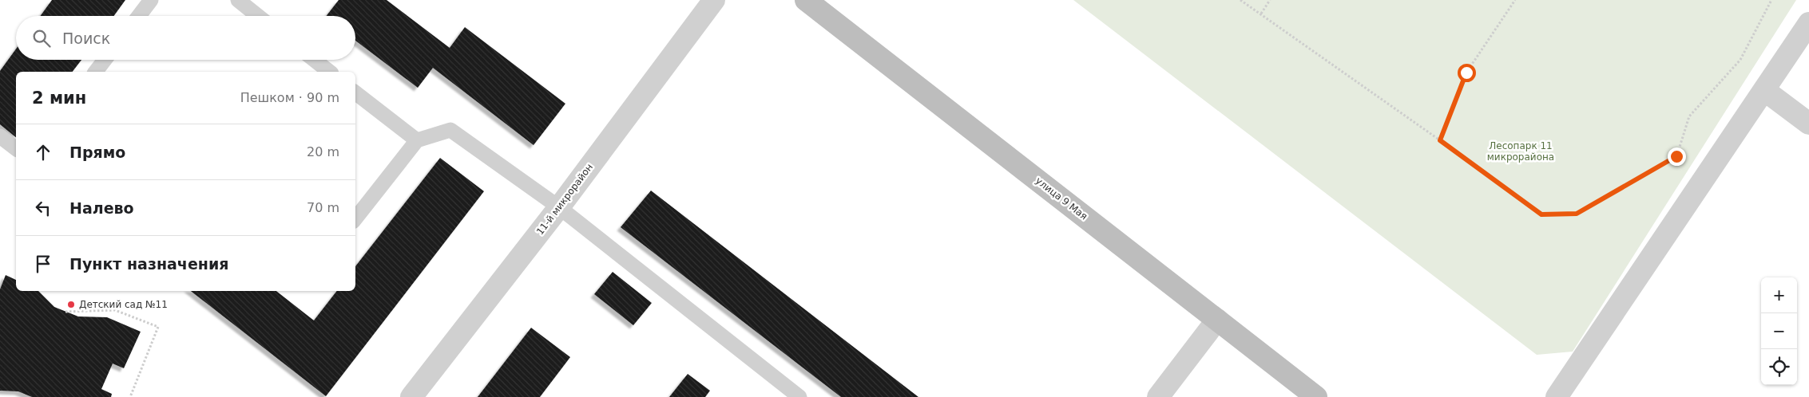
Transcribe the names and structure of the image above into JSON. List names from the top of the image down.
{
  "streets": {
    "main road": ["улица 9 Мая"],
    "street": ["11-й микрорайон"]
  },
  "parks": ["Лесопарк 11 микрорайона"],
  "places": ["Детский сад №11"],
  "page": {
    "search": "Поиск",
    "heading": ["2 мин", "Пешком · 90 m"],
    "list": [
      ["Прямо", "20 m"],
      ["Налево", "70 m"],
      "Пункт назначения"
    ],
    "map_buttons": ["+", "−"]
  }
}
